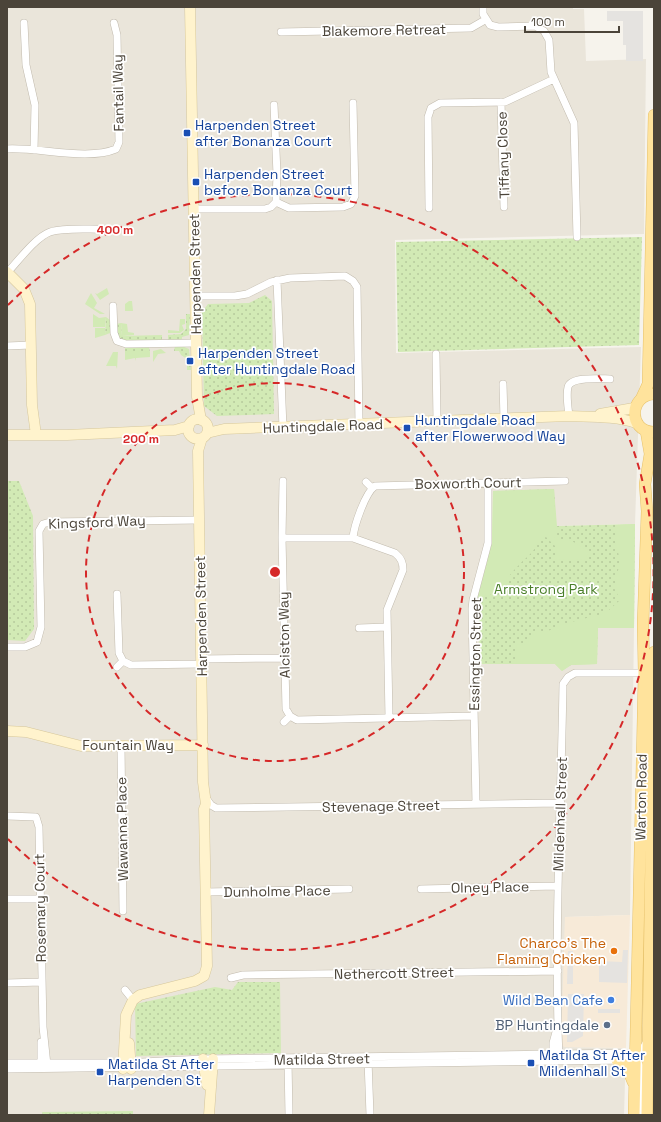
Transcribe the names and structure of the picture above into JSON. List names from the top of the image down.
{
  "streets": {
    "main road": ["Warton Road"],
    "street": [
      "Blakemore Retreat",
      "Fantail Way",
      "Tiffany Close",
      "Harpenden Street",
      "Huntingdale Road",
      "Boxworth Court",
      "Kingsford Way",
      "Alciston Way",
      "Essington Street",
      "Fountain Way",
      "Stevenage Street",
      "Mildenhall Street",
      "Wawanna Place",
      "Olney Place",
      "Dunholme Place",
      "Rosemary Court",
      "Nethercott Street",
      "Matilda Street"
    ]
  },
  "crossings": [
    ["Harpenden Street", "Huntingdale Road"],
    ["Harpenden Street", "Kingsford Way"],
    ["Harpenden Street", "Fountain Way"],
    ["Harpenden Street", "Stevenage Street"],
    ["Harpenden Street", "Dunholme Place"],
    ["Huntingdale Road", "Warton Road"],
    ["Boxworth Court", "Essington Street"],
    ["Essington Street", "Stevenage Street"],
    ["Fountain Way", "Wawanna Place"],
    ["Warton Road", "Mildenhall Street"],
    ["Warton Road", "Matilda Street"],
    ["Stevenage Street", "Mildenhall Street"],
    ["Mildenhall Street", "Olney Place"],
    ["Mildenhall Street", "Nethercott Street"],
    ["Mildenhall Street", "Matilda Street"],
    ["Rosemary Court", "Matilda Street"]
  ],
  "parks": ["Armstrong Park"],
  "places": {
    "transit": [
      "Harpenden Street after Bonanza Court",
      "Harpenden Street before Bonanza Court",
      "Harpenden Street after Huntingdale Road",
      "Huntingdale Road after Flowerwood Way",
      "Matilda St After Mildenhall St",
      "Matilda St After Harpenden St"
    ],
    "other": ["Charco's The Flaming Chicken", "Wild Bean Cafe", "BP Huntingdale"]
  },
  "scale_bar": "100 m",
  "rings": ["400 m", "200 m"]
}
